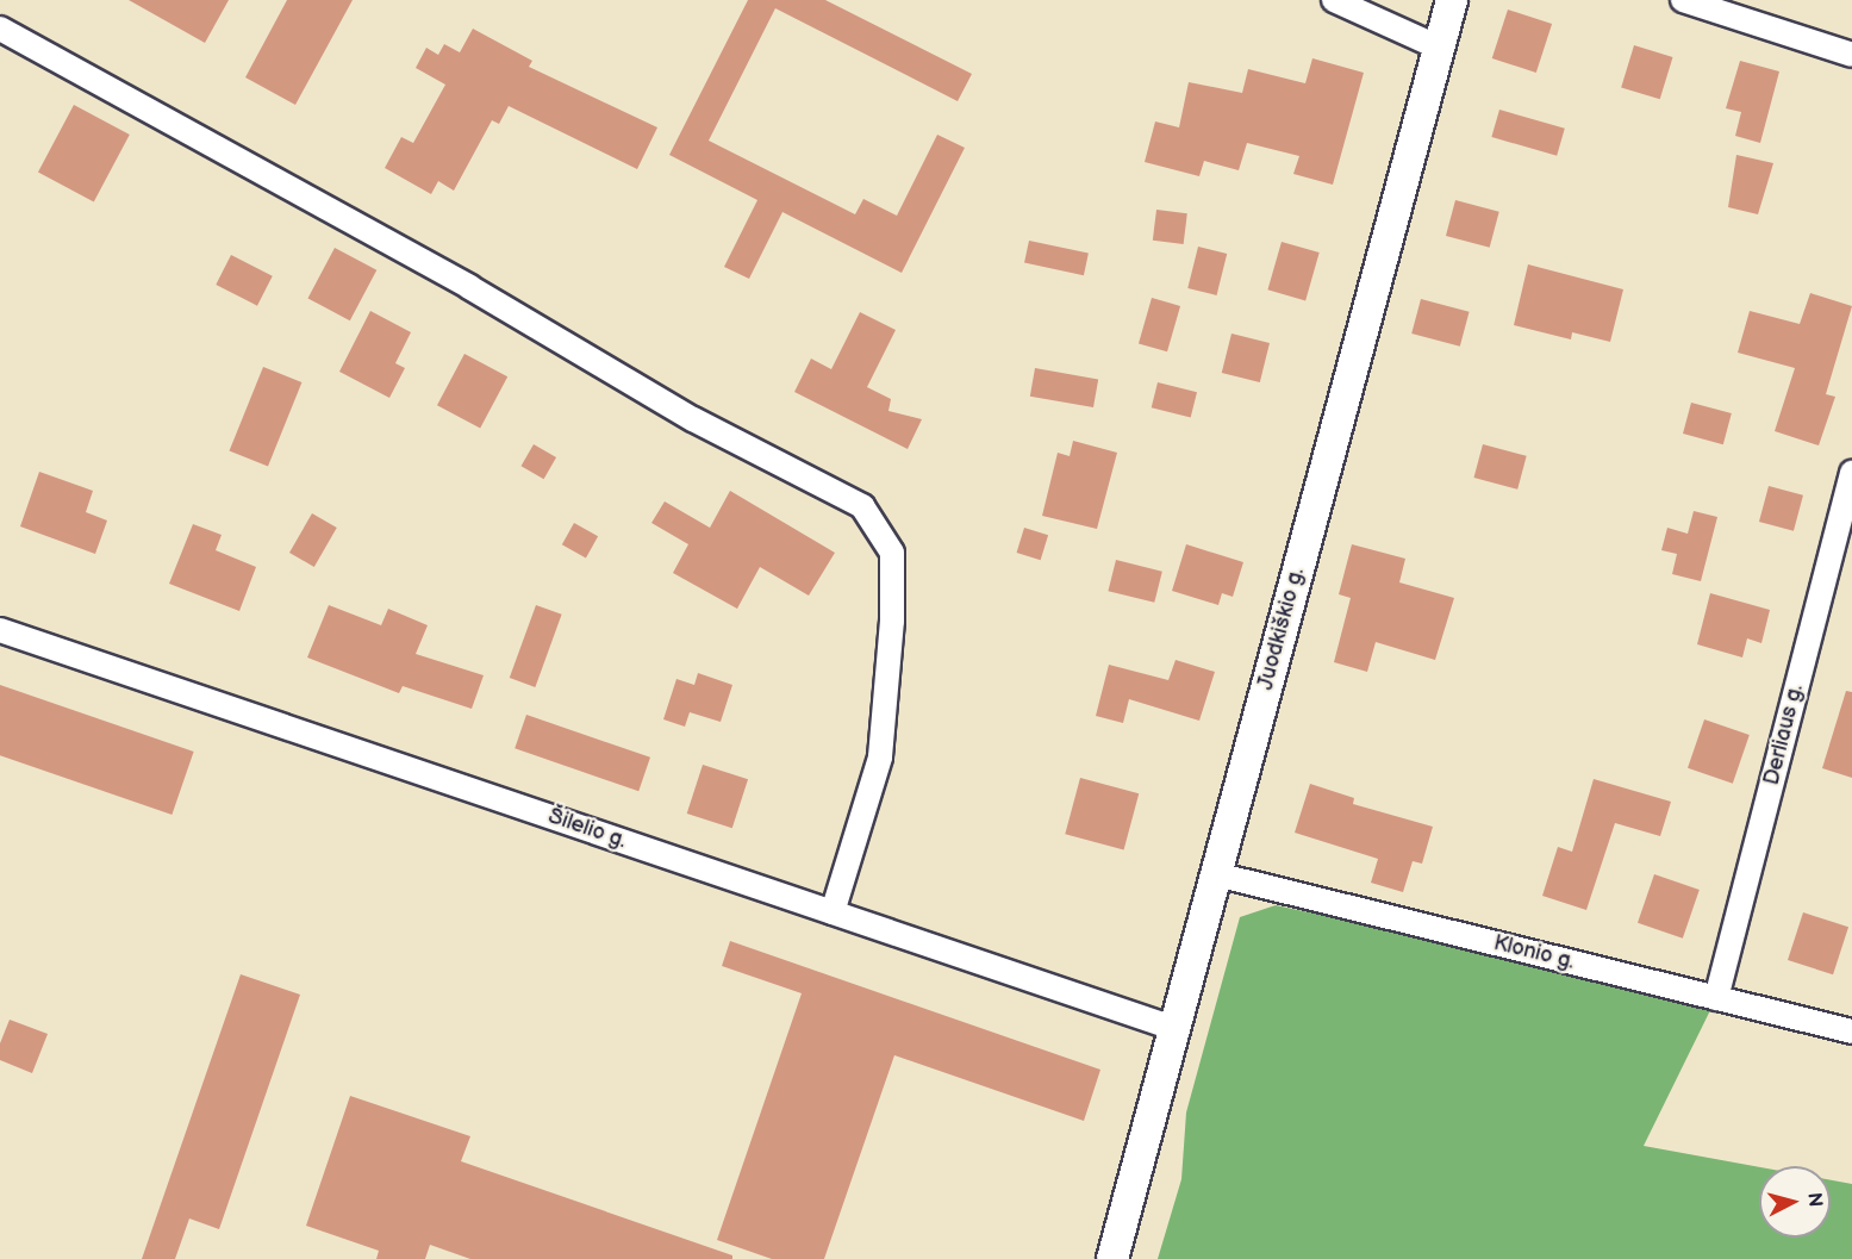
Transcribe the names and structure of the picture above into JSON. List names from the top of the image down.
{
  "streets": {
    "street": [
      "Juodkiškio g.",
      "Derliaus g.",
      "Šilelio g.",
      "Klonio g."
    ]
  },
  "crossings": [
    ["Juodkiškio g.", "Šilelio g."],
    ["Juodkiškio g.", "Klonio g."],
    ["Derliaus g.", "Klonio g."]
  ],
  "north": "right"
}
